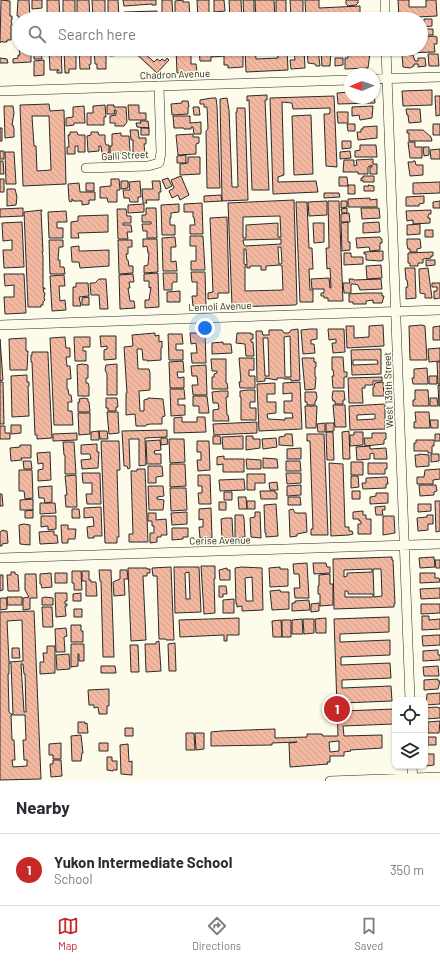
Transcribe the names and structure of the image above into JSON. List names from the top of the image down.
{
  "streets": {
    "street": [
      "Chadron Avenue",
      "Galli Street",
      "Lemoli Avenue",
      "West 139th Street",
      "Cerise Avenue"
    ]
  },
  "crossings": [
    ["Chadron Avenue", "Galli Street"],
    ["Lemoli Avenue", "West 139th Street"],
    ["West 139th Street", "Cerise Avenue"]
  ],
  "north": "left",
  "page": {
    "search": "Search here",
    "pins": "1",
    "heading": "Nearby",
    "list": [
      {
        "mark": "1",
        "name": "Yukon Intermediate School",
        "note": "School",
        "value": "350 m"
      }
    ],
    "nav": ["Map", "Directions", "Saved"]
  }
}
